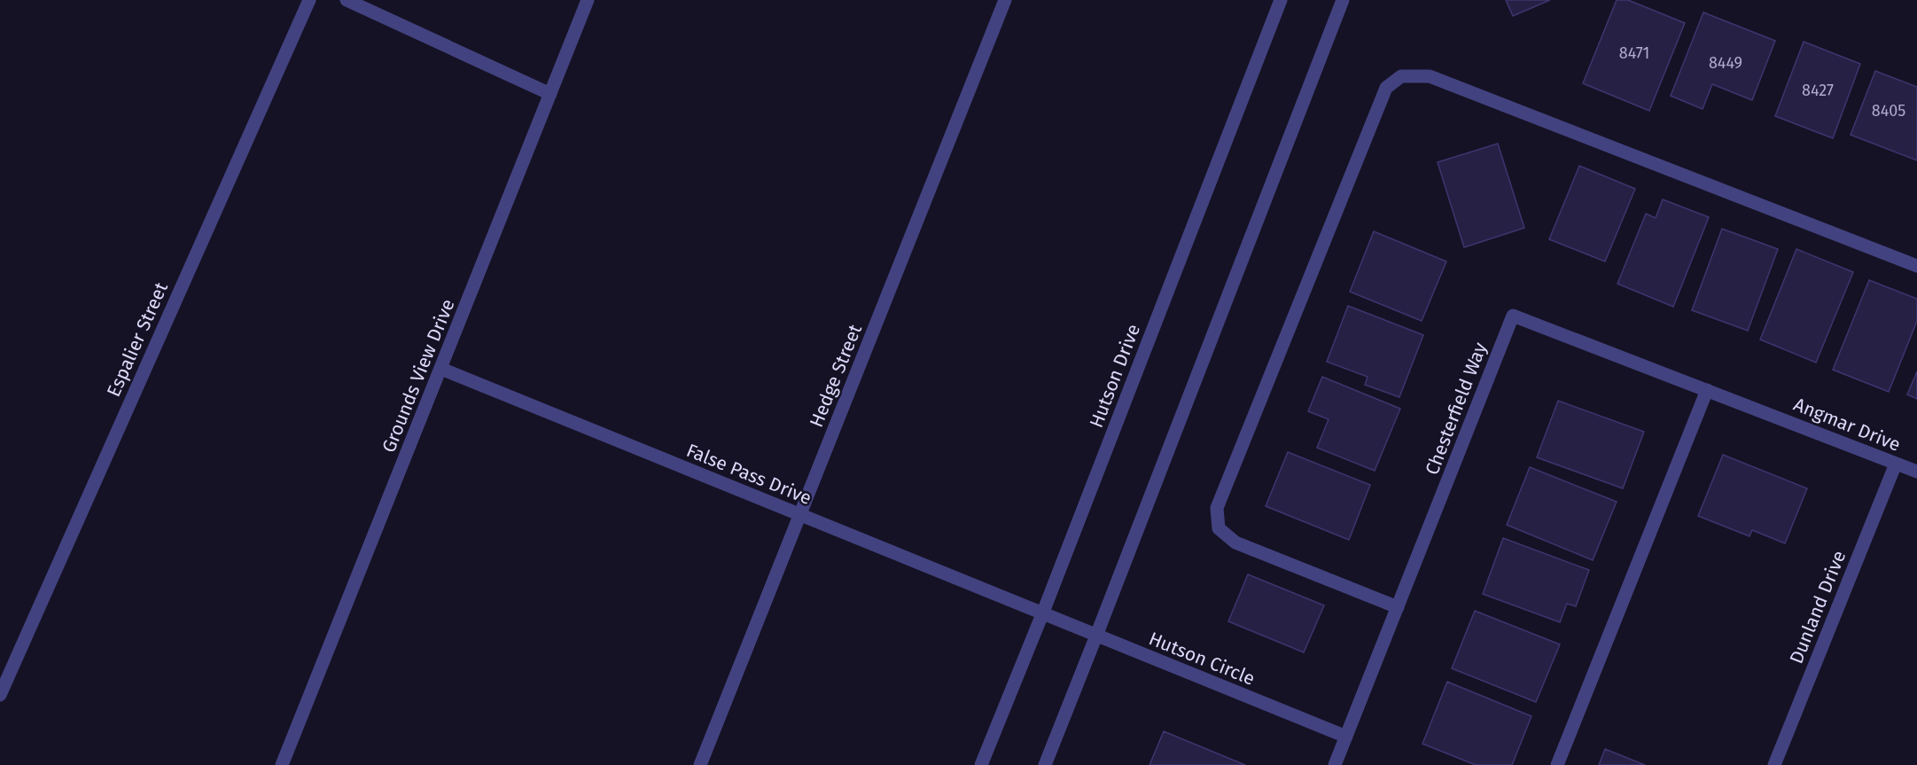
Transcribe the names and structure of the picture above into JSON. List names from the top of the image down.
{
  "streets": {
    "street": [
      "Espalier Street",
      "Grounds View Drive",
      "Hedge Street",
      "Hutson Drive",
      "Chesterfield Way",
      "Angmar Drive",
      "False Pass Drive",
      "Dunland Drive",
      "Hutson Circle"
    ]
  },
  "crossings": [
    ["Grounds View Drive", "False Pass Drive"],
    ["Hedge Street", "False Pass Drive"],
    ["Hutson Drive", "False Pass Drive"],
    ["Hutson Drive", "Hutson Circle"],
    ["Chesterfield Way", "Angmar Drive"],
    ["Chesterfield Way", "Hutson Circle"],
    ["Angmar Drive", "Dunland Drive"],
    ["False Pass Drive", "Hutson Circle"]
  ],
  "house_numbers": [
    "8471",
    "8449",
    "8427",
    "8405"
  ]
}
